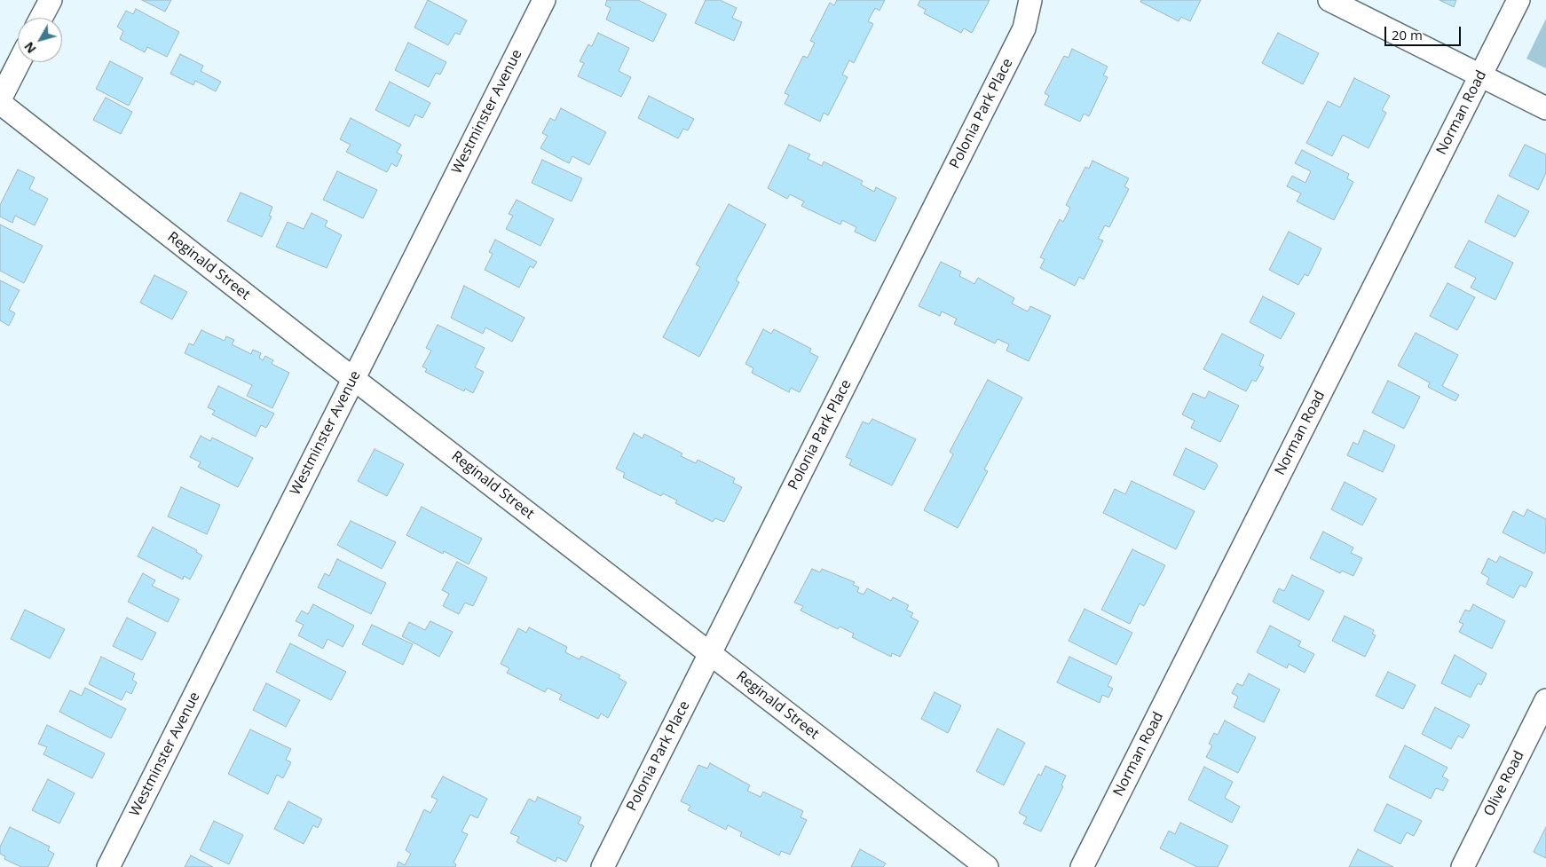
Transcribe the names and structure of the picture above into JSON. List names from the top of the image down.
{
  "streets": {
    "street": [
      "Westminster Avenue",
      "Norman Road",
      "Polonia Park Place",
      "Reginald Street",
      "Olive Road"
    ]
  },
  "crossings": [
    ["Westminster Avenue", "Reginald Street"],
    ["Polonia Park Place", "Reginald Street"]
  ],
  "scale_bar": "20 m",
  "north": "bottom left"
}
